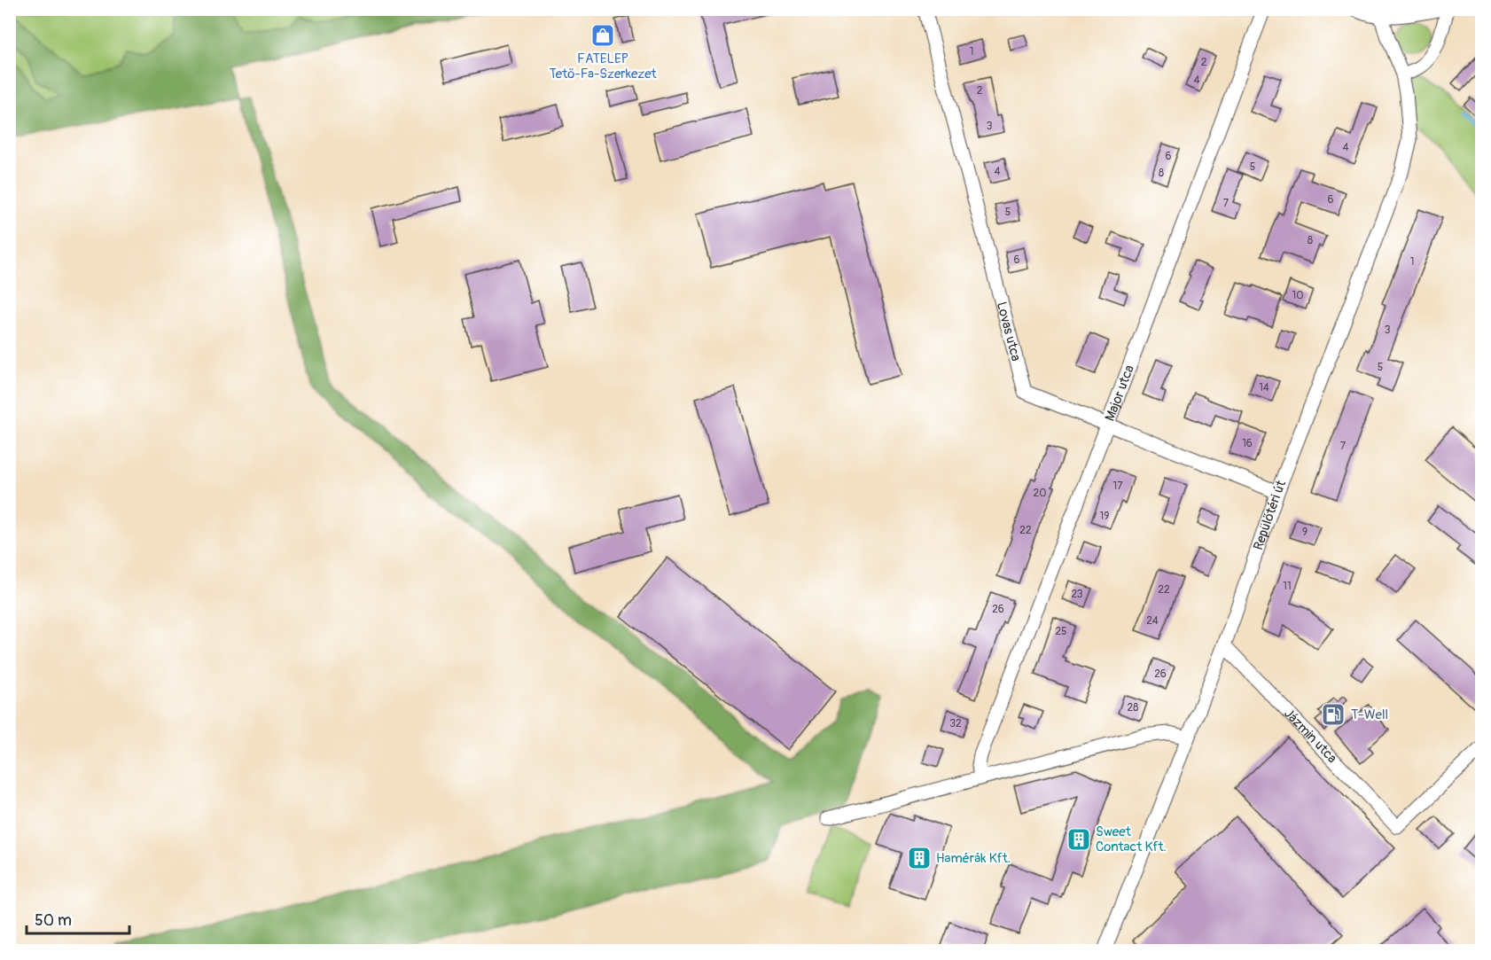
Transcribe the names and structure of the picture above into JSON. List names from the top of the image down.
{
  "streets": {
    "street": [
      "Lovas utca",
      "Major utca",
      "Repülőtéri út",
      "Jázmin utca"
    ]
  },
  "crossings": [
    ["Lovas utca", "Major utca"],
    ["Lovas utca", "Repülőtéri út"],
    ["Repülőtéri út", "Jázmin utca"]
  ],
  "places": {
    "shop": ["FATELEP Tető-Fa-Szerkezet"],
    "fuel station": ["T-Well"],
    "building": ["Sweet Contact Kft.", "Hamérák Kft."]
  },
  "house_numbers": [
    "1",
    "2",
    "4",
    "2",
    "3",
    "4",
    "6",
    "5",
    "4",
    "8",
    "6",
    "7",
    "5",
    "8",
    "6",
    "1",
    "10",
    "3",
    "5",
    "14",
    "16",
    "7",
    "17",
    "20",
    "19",
    "22",
    "9",
    "11",
    "22",
    "23",
    "26",
    "24",
    "25",
    "26",
    "28",
    "32"
  ],
  "scale_bar": "50 m"
}
